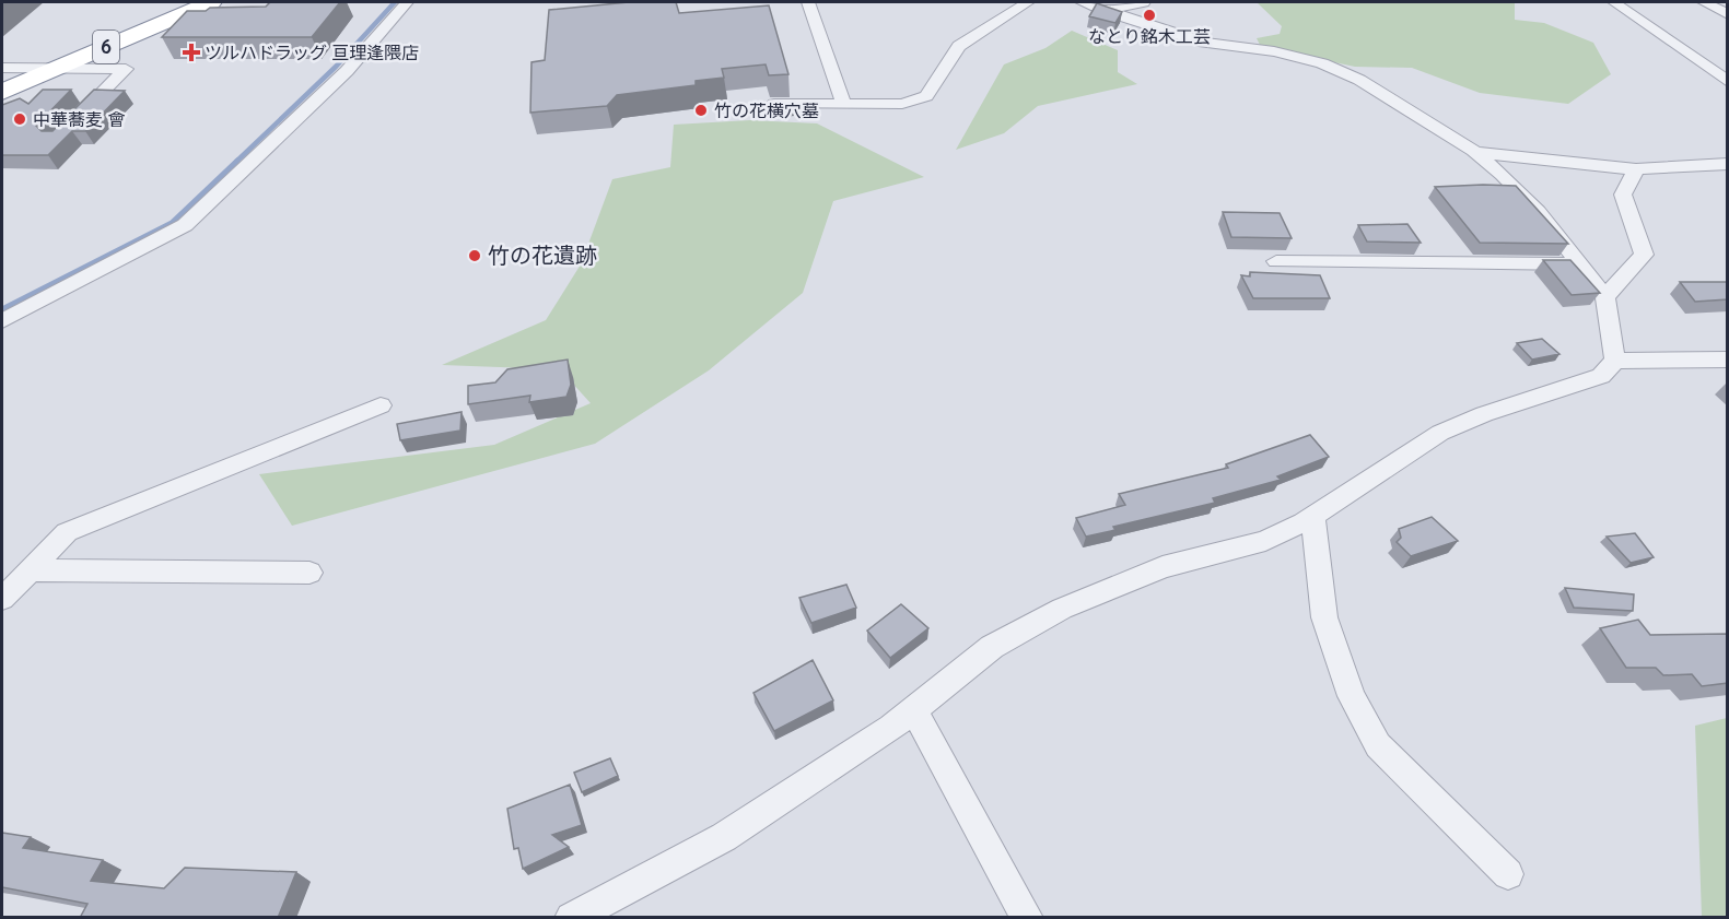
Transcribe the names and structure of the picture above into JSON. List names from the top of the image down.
{
  "streets": {
    "highway": ["6"]
  },
  "places": {
    "other": [
      "なとり銘木工芸",
      "竹の花横穴墓",
      "中華蕎麦 會",
      "竹の花遺跡"
    ],
    "health": ["ツルハドラッグ 亘理逢隈店"]
  }
}
